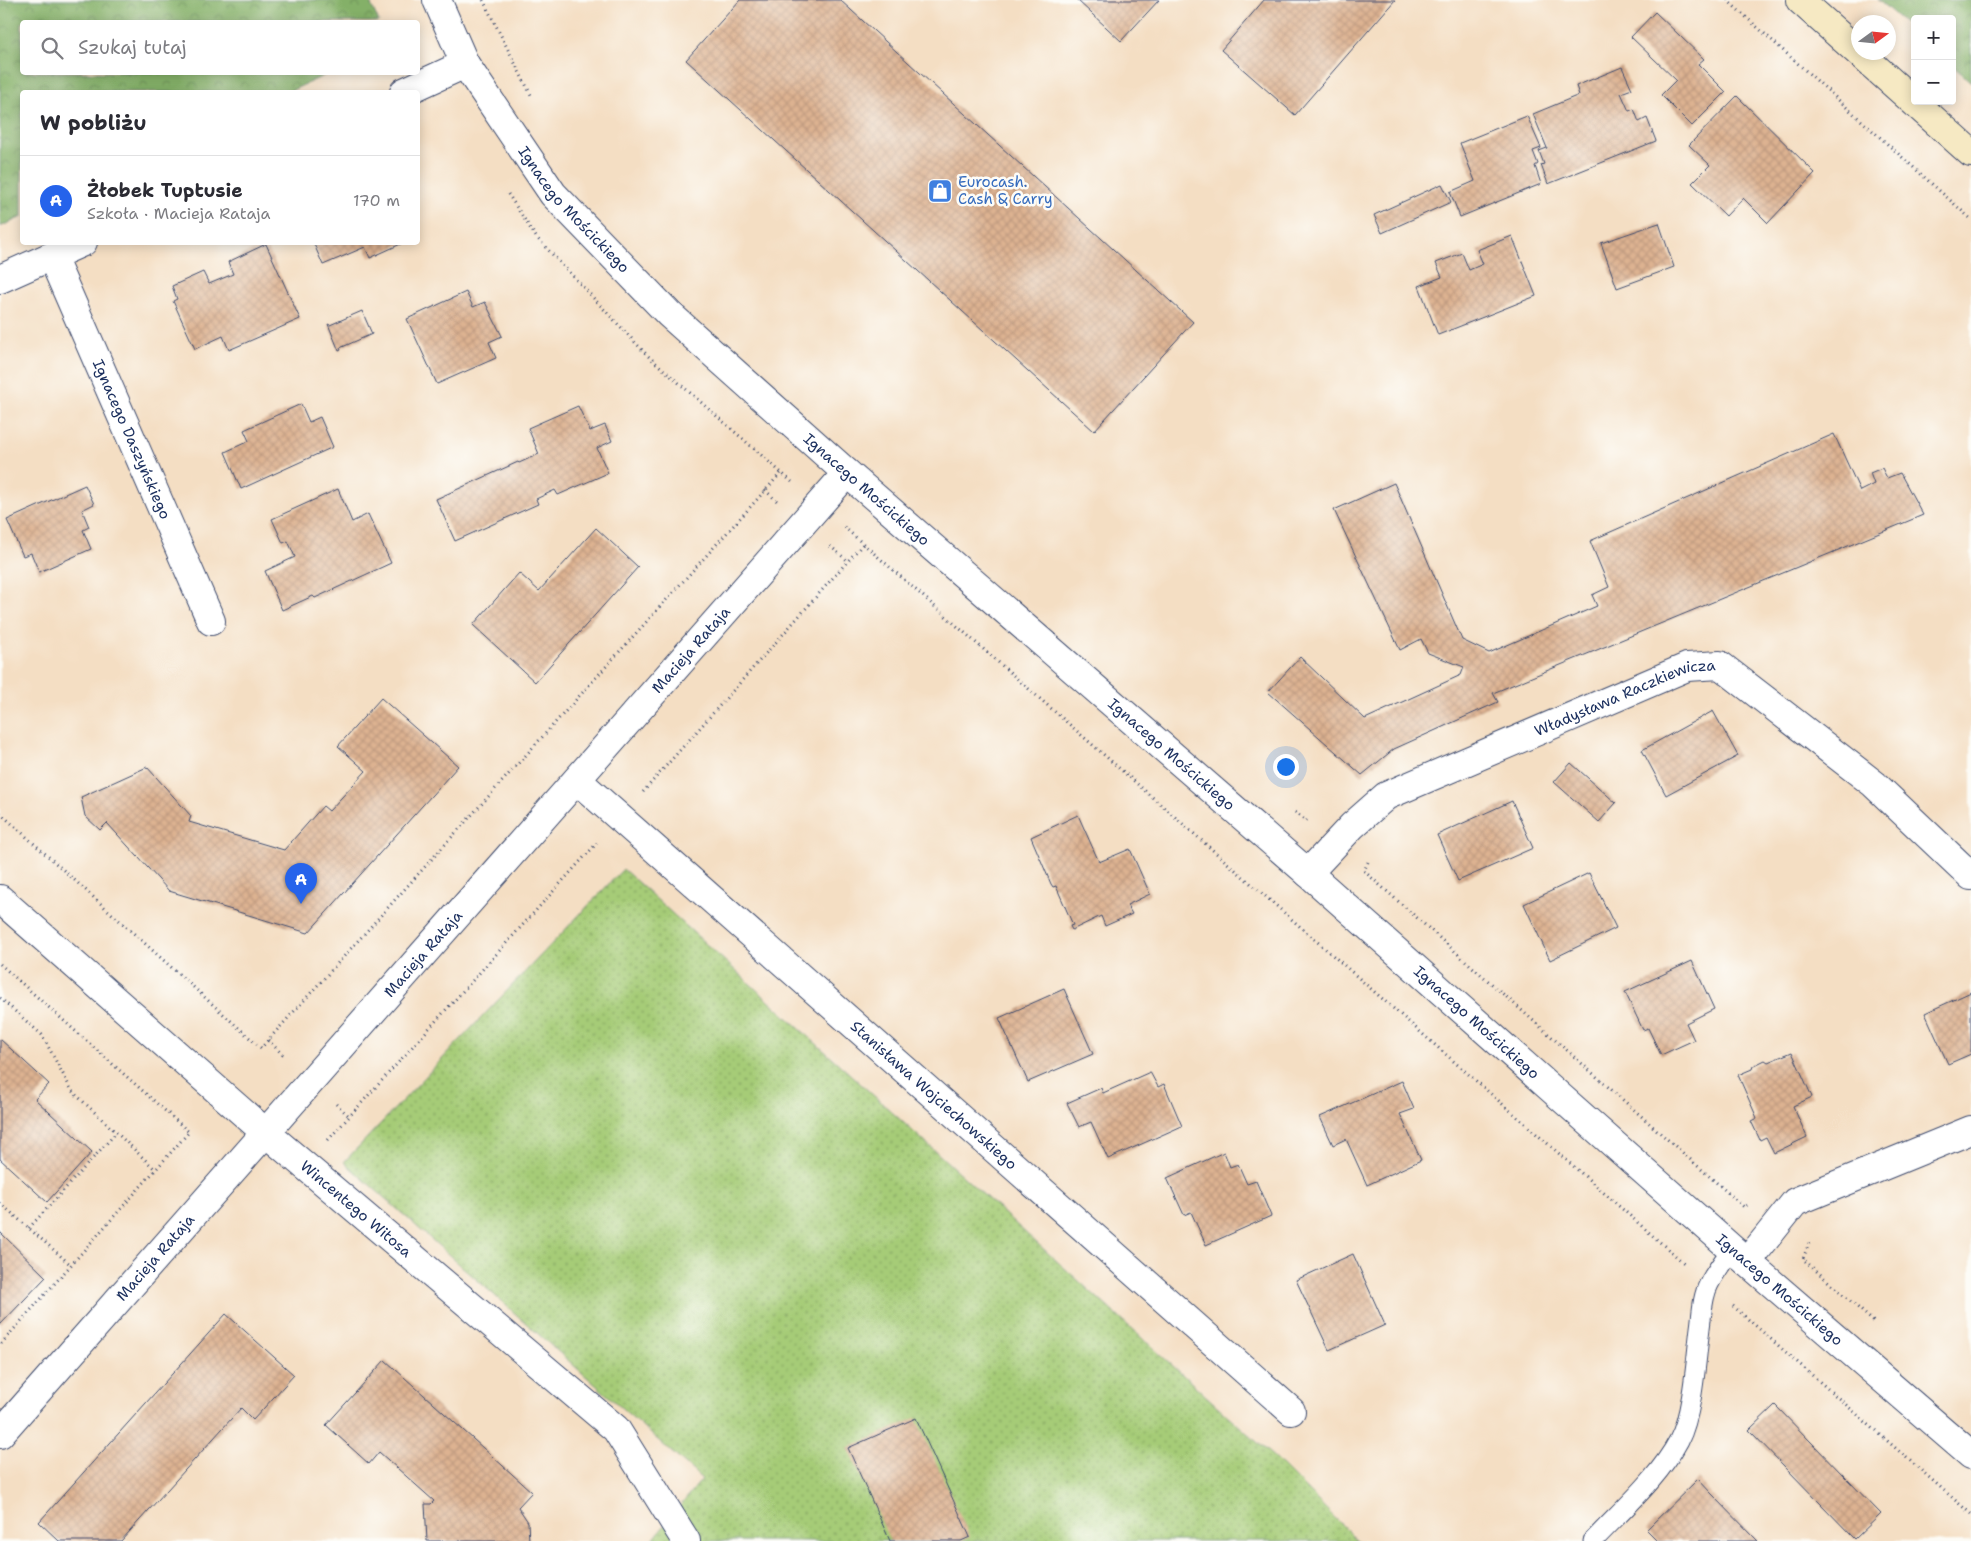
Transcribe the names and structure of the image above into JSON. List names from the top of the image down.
{
  "streets": {
    "street": [
      "Ignacego Mościckiego",
      "Ignacego Daszyńskiego",
      "Macieja Rataja",
      "Władysława Raczkiewicza",
      "Stanisława Wojciechowskiego",
      "Wincentego Witosa"
    ]
  },
  "crossings": [
    ["Ignacego Mościckiego", "Macieja Rataja"],
    ["Ignacego Mościckiego", "Władysława Raczkiewicza"],
    ["Macieja Rataja", "Stanisława Wojciechowskiego"],
    ["Macieja Rataja", "Wincentego Witosa"]
  ],
  "places": {
    "shop": ["Eurocash. Cash & Carry"]
  },
  "north": "right",
  "page": {
    "map_buttons": ["+", "−"],
    "search": "Szukaj tutaj",
    "heading": "W pobliżu",
    "list": [
      {
        "mark": "A",
        "name": "Żłobek Tuptusie",
        "note": "Szkoła · Macieja Rataja",
        "value": "170 m"
      }
    ],
    "pins": "A"
  }
}
